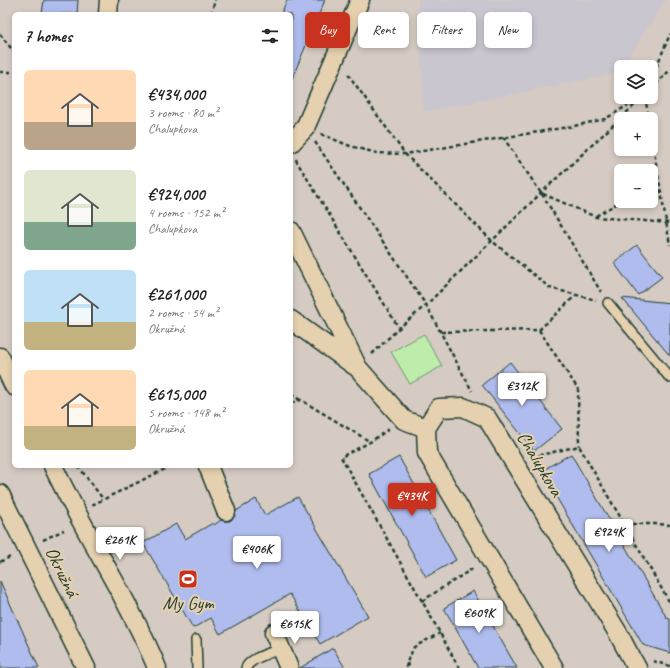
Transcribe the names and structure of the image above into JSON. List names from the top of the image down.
{
  "streets": {
    "street": ["Chalupkova", "Okružná"]
  },
  "places": {
    "sports": ["My Gym"]
  },
  "page": {
    "chip": [
      "Buy",
      "Rent",
      "Filters",
      "New"
    ],
    "heading": "7 homes",
    "map_buttons": ["+", "−"],
    "list": [
      {
        "name": "€434,000",
        "note": "3 rooms · 80 m² · Chalupkova"
      },
      {
        "name": "€924,000",
        "note": "4 rooms · 152 m² · Chalupkova"
      },
      {
        "name": "€261,000",
        "note": "2 rooms · 54 m² · Okružná"
      },
      {
        "name": "€615,000",
        "note": "5 rooms · 148 m² · Okružná"
      }
    ],
    "price": [
      "€312K",
      "€434K",
      "€924K",
      "€261K",
      "€406K",
      "€609K",
      "€615K"
    ]
  }
}
